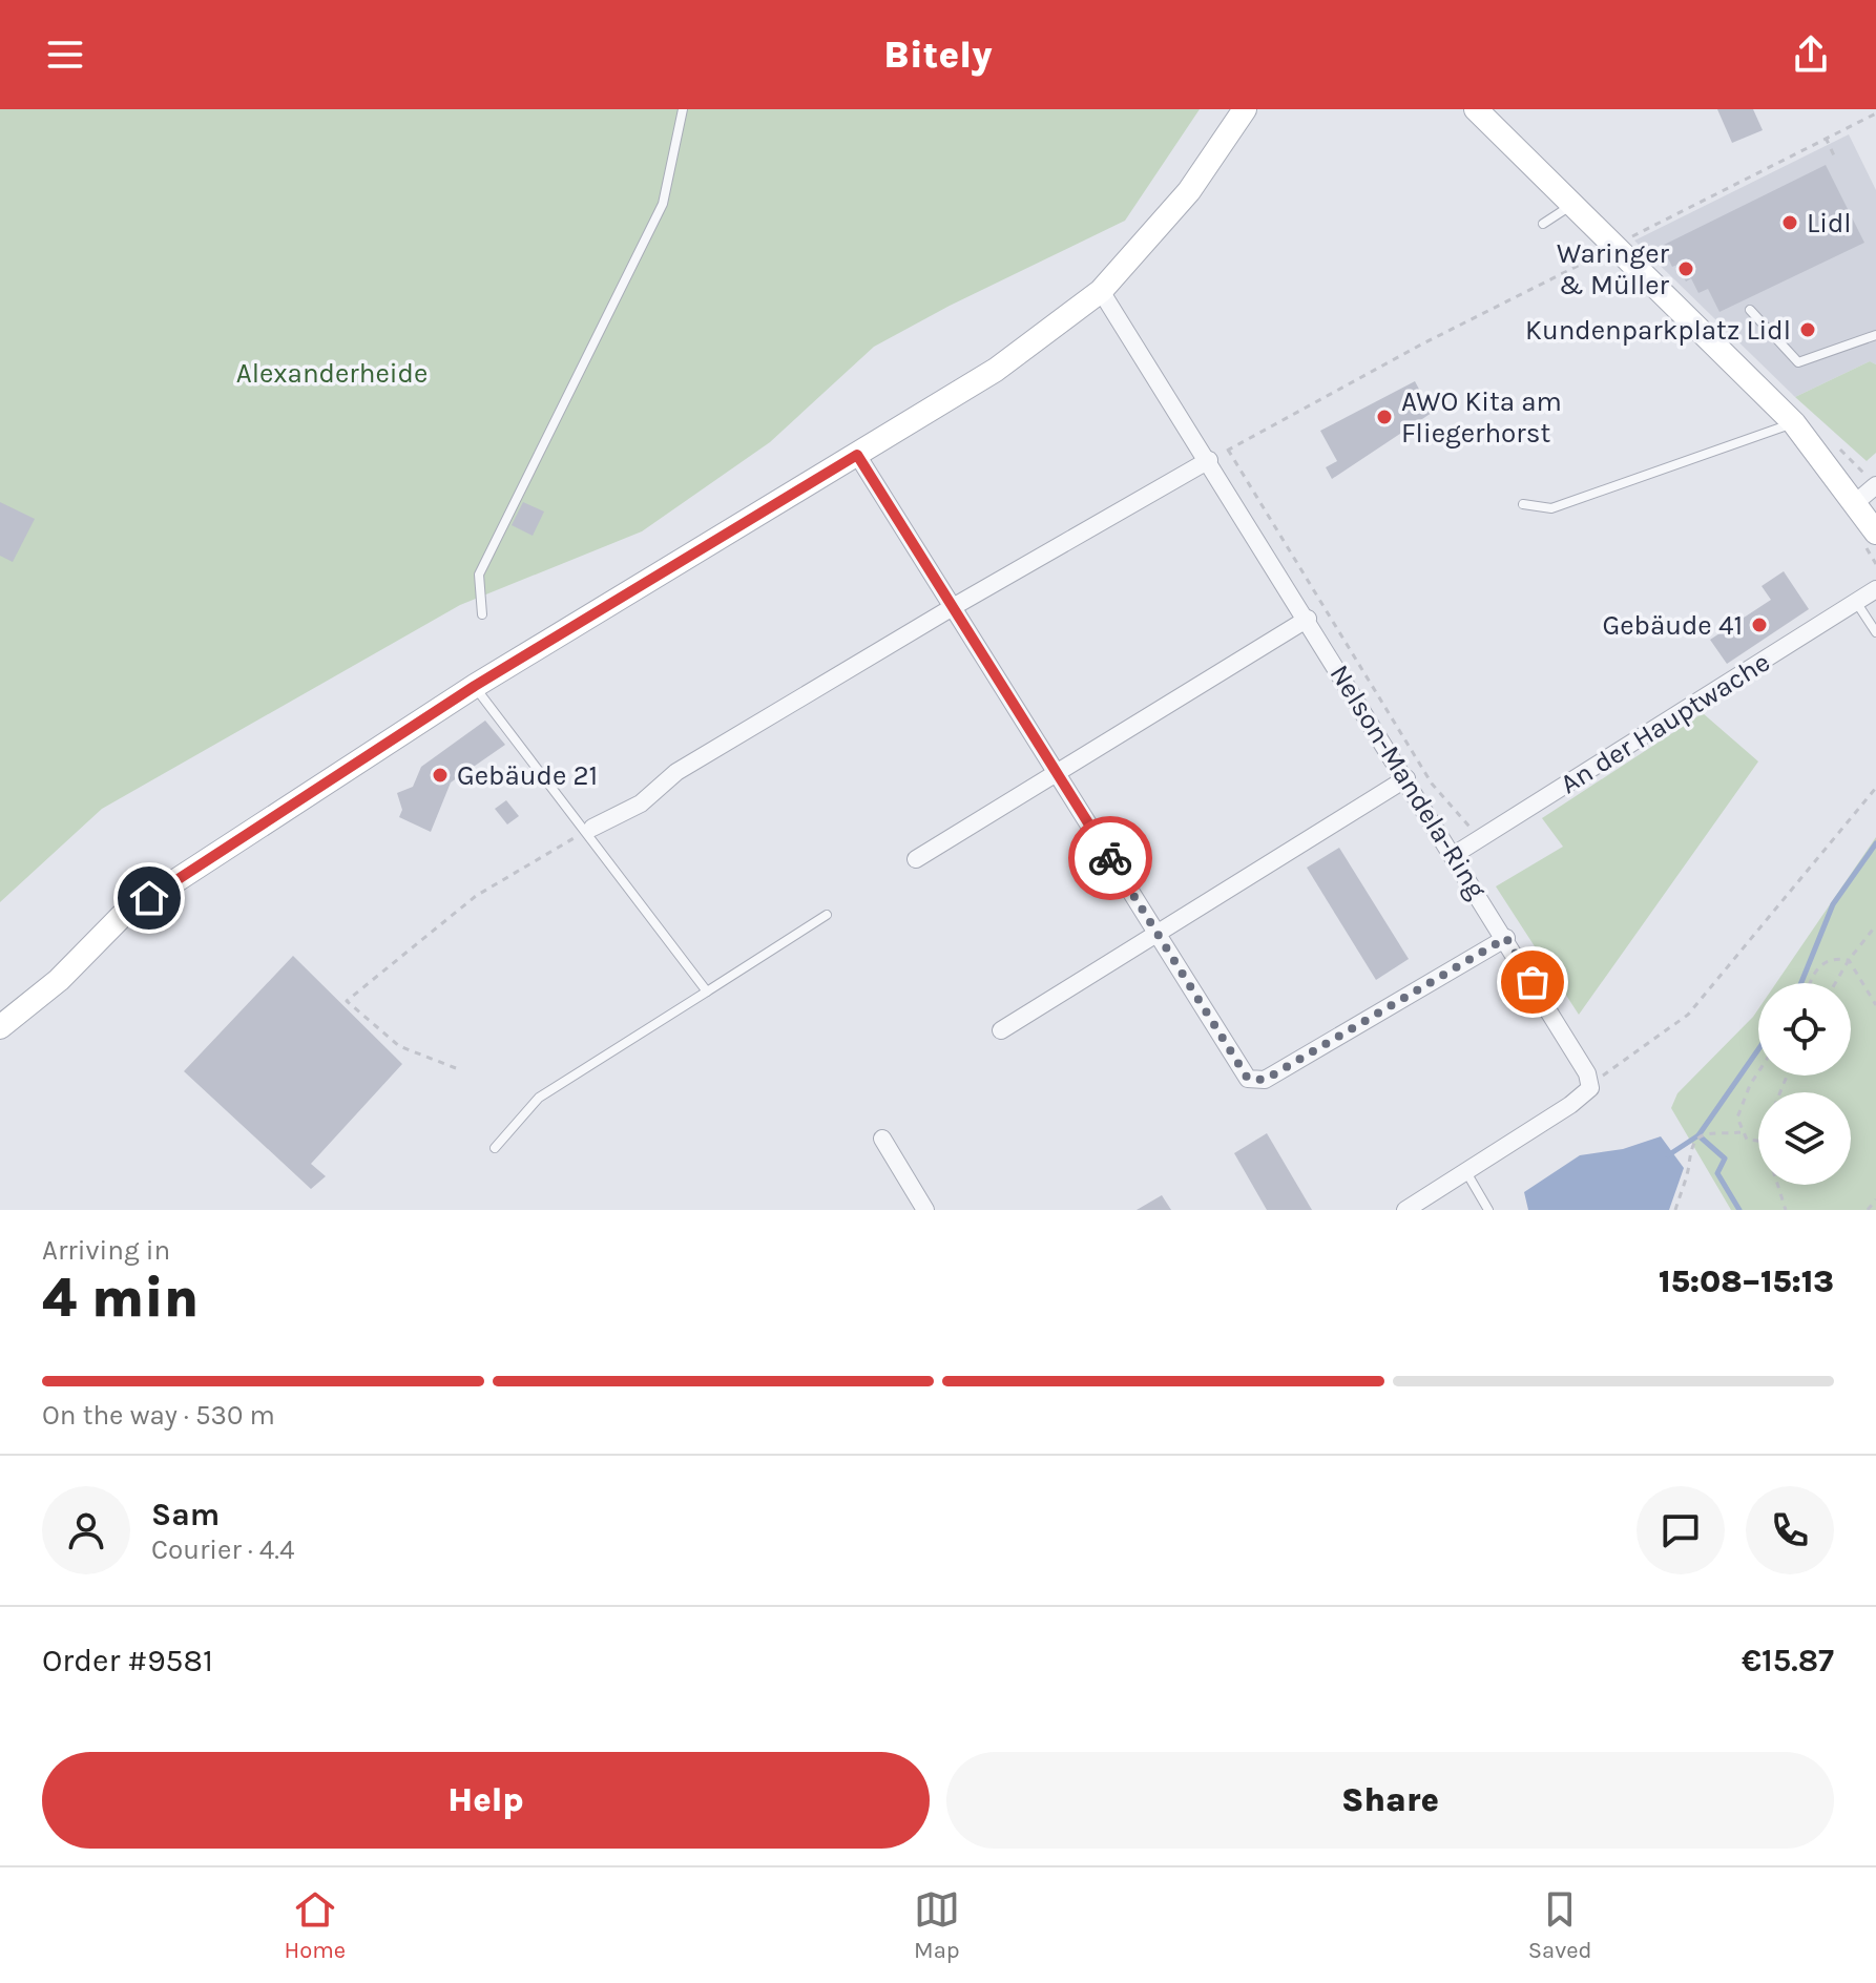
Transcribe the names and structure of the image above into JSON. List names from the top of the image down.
{
  "streets": {
    "street": ["An der Hauptwache", "Nelson-Mandela-Ring"]
  },
  "crossings": [
    ["An der Hauptwache", "Nelson-Mandela-Ring"]
  ],
  "parks": ["Alexanderheide"],
  "places": [
    "Lidl",
    "Waringer & Müller",
    "Kundenparkplatz Lidl",
    "AWO Kita am Fliegerhorst",
    "Gebäude 41",
    "Gebäude 21"
  ],
  "page": {
    "header": "Bitely",
    "heading": ["4 min", "Arriving in", "15:08–15:13"],
    "panel": [
      "Sam",
      "Courier · 4.4",
      "Order #9581",
      "€15.87"
    ],
    "bar": "On the way · 530 m",
    "buttons": ["Help", "Share"],
    "tabs": ["Home", "Map", "Saved"]
  }
}
